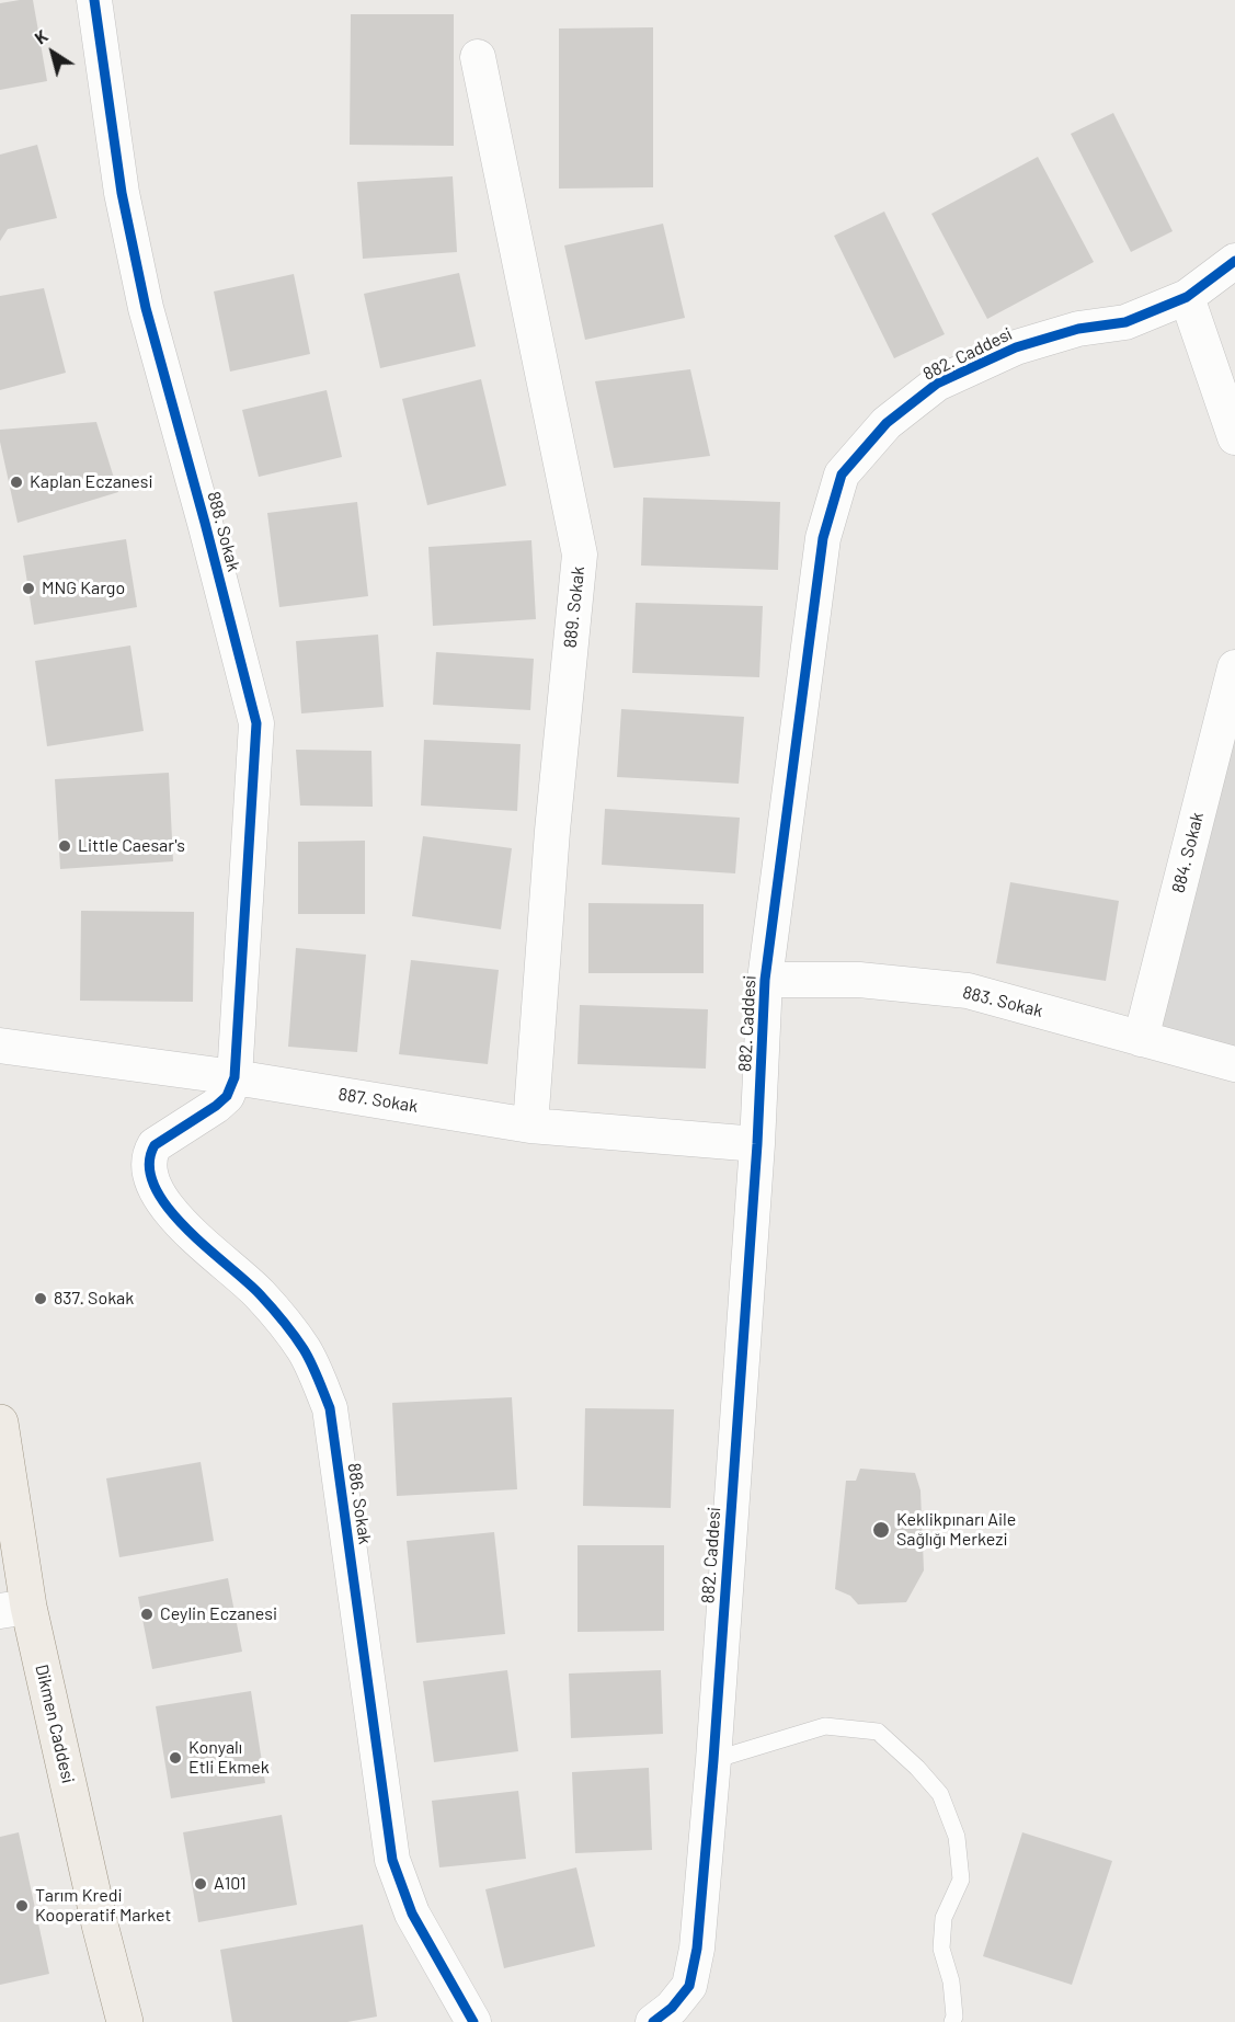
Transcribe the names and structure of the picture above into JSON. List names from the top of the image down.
{
  "streets": {
    "main road": ["Dikmen Caddesi"],
    "street": [
      "882. Caddesi",
      "888. Sokak",
      "889. Sokak",
      "884. Sokak",
      "883. Sokak",
      "887. Sokak",
      "886. Sokak"
    ]
  },
  "crossings": [
    ["882. Caddesi", "883. Sokak"],
    ["882. Caddesi", "887. Sokak"],
    ["888. Sokak", "887. Sokak"],
    ["888. Sokak", "886. Sokak"],
    ["889. Sokak", "887. Sokak"],
    ["884. Sokak", "883. Sokak"],
    ["887. Sokak", "886. Sokak"]
  ],
  "places": [
    "Kaplan Eczanesi",
    "MNG Kargo",
    "Little Caesar's",
    "837. Sokak",
    "Keklikpınarı Aile Sağlığı Merkezi",
    "Ceylin Eczanesi",
    "Konyalı Etli Ekmek",
    "A101",
    "Tarım Kredi Kooperatif Market"
  ],
  "north": "top left"
}
